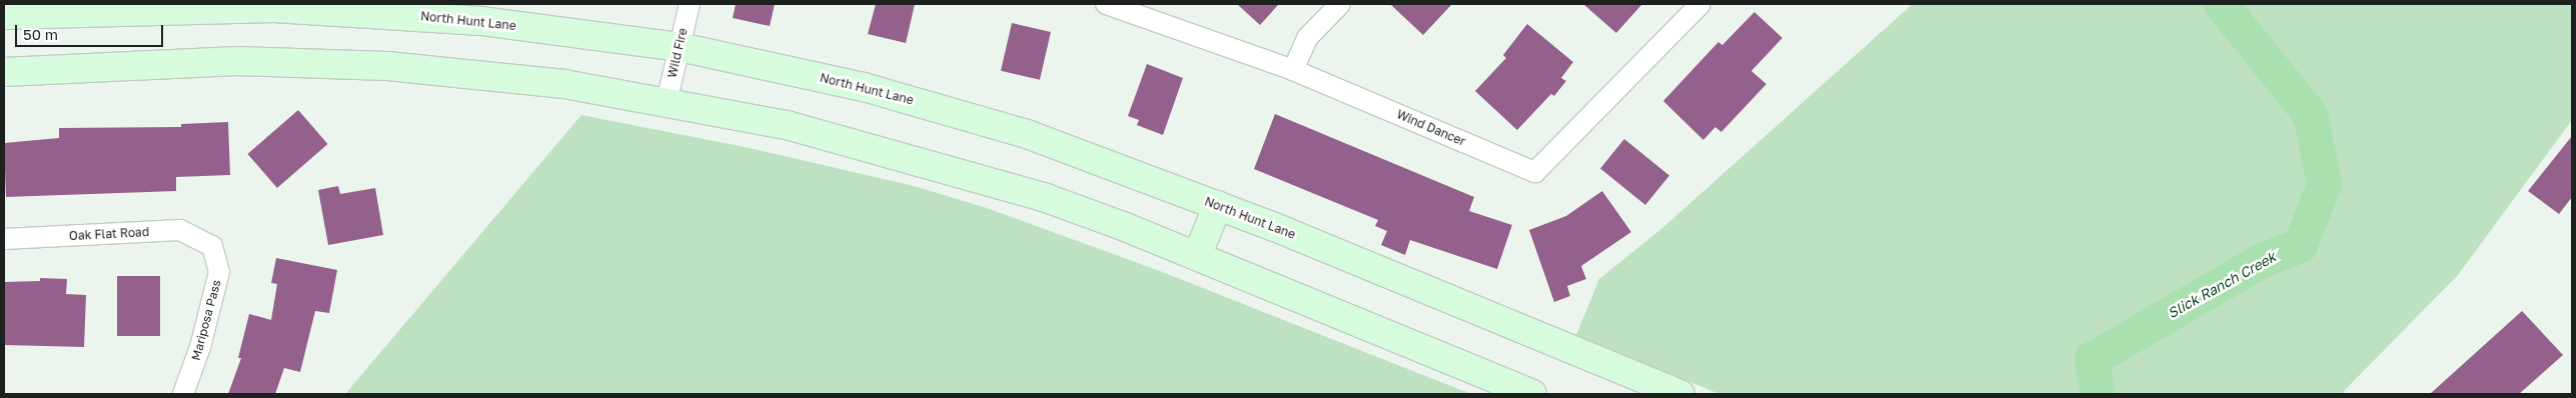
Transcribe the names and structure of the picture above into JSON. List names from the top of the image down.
{
  "streets": {
    "main road": ["North Hunt Lane"],
    "street": [
      "Wild Fire",
      "Wind Dancer",
      "Oak Flat Road",
      "Mariposa Pass"
    ]
  },
  "crossings": [
    ["North Hunt Lane", "Wild Fire"],
    ["Oak Flat Road", "Mariposa Pass"]
  ],
  "water": ["Slick Ranch Creek"],
  "scale_bar": "50 m"
}
